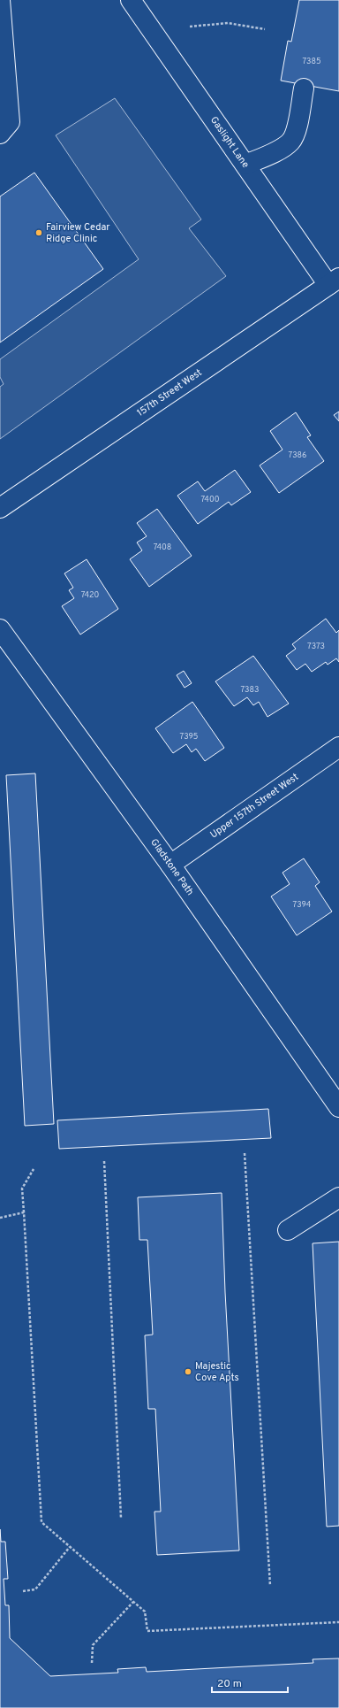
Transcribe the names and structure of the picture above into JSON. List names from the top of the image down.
{
  "streets": {
    "street": [
      "Gaslight Lane",
      "157th Street West",
      "Upper 157th Street West",
      "Gladstone Path"
    ]
  },
  "crossings": [
    ["Gaslight Lane", "157th Street West"],
    ["Upper 157th Street West", "Gladstone Path"]
  ],
  "places": ["Fairview Cedar Ridge Clinic", "Majestic Cove Apts"],
  "house_numbers": [
    "7385",
    "7386",
    "7400",
    "7408",
    "7420",
    "7373",
    "7383",
    "7395",
    "7394"
  ],
  "scale_bar": "20 m"
}
